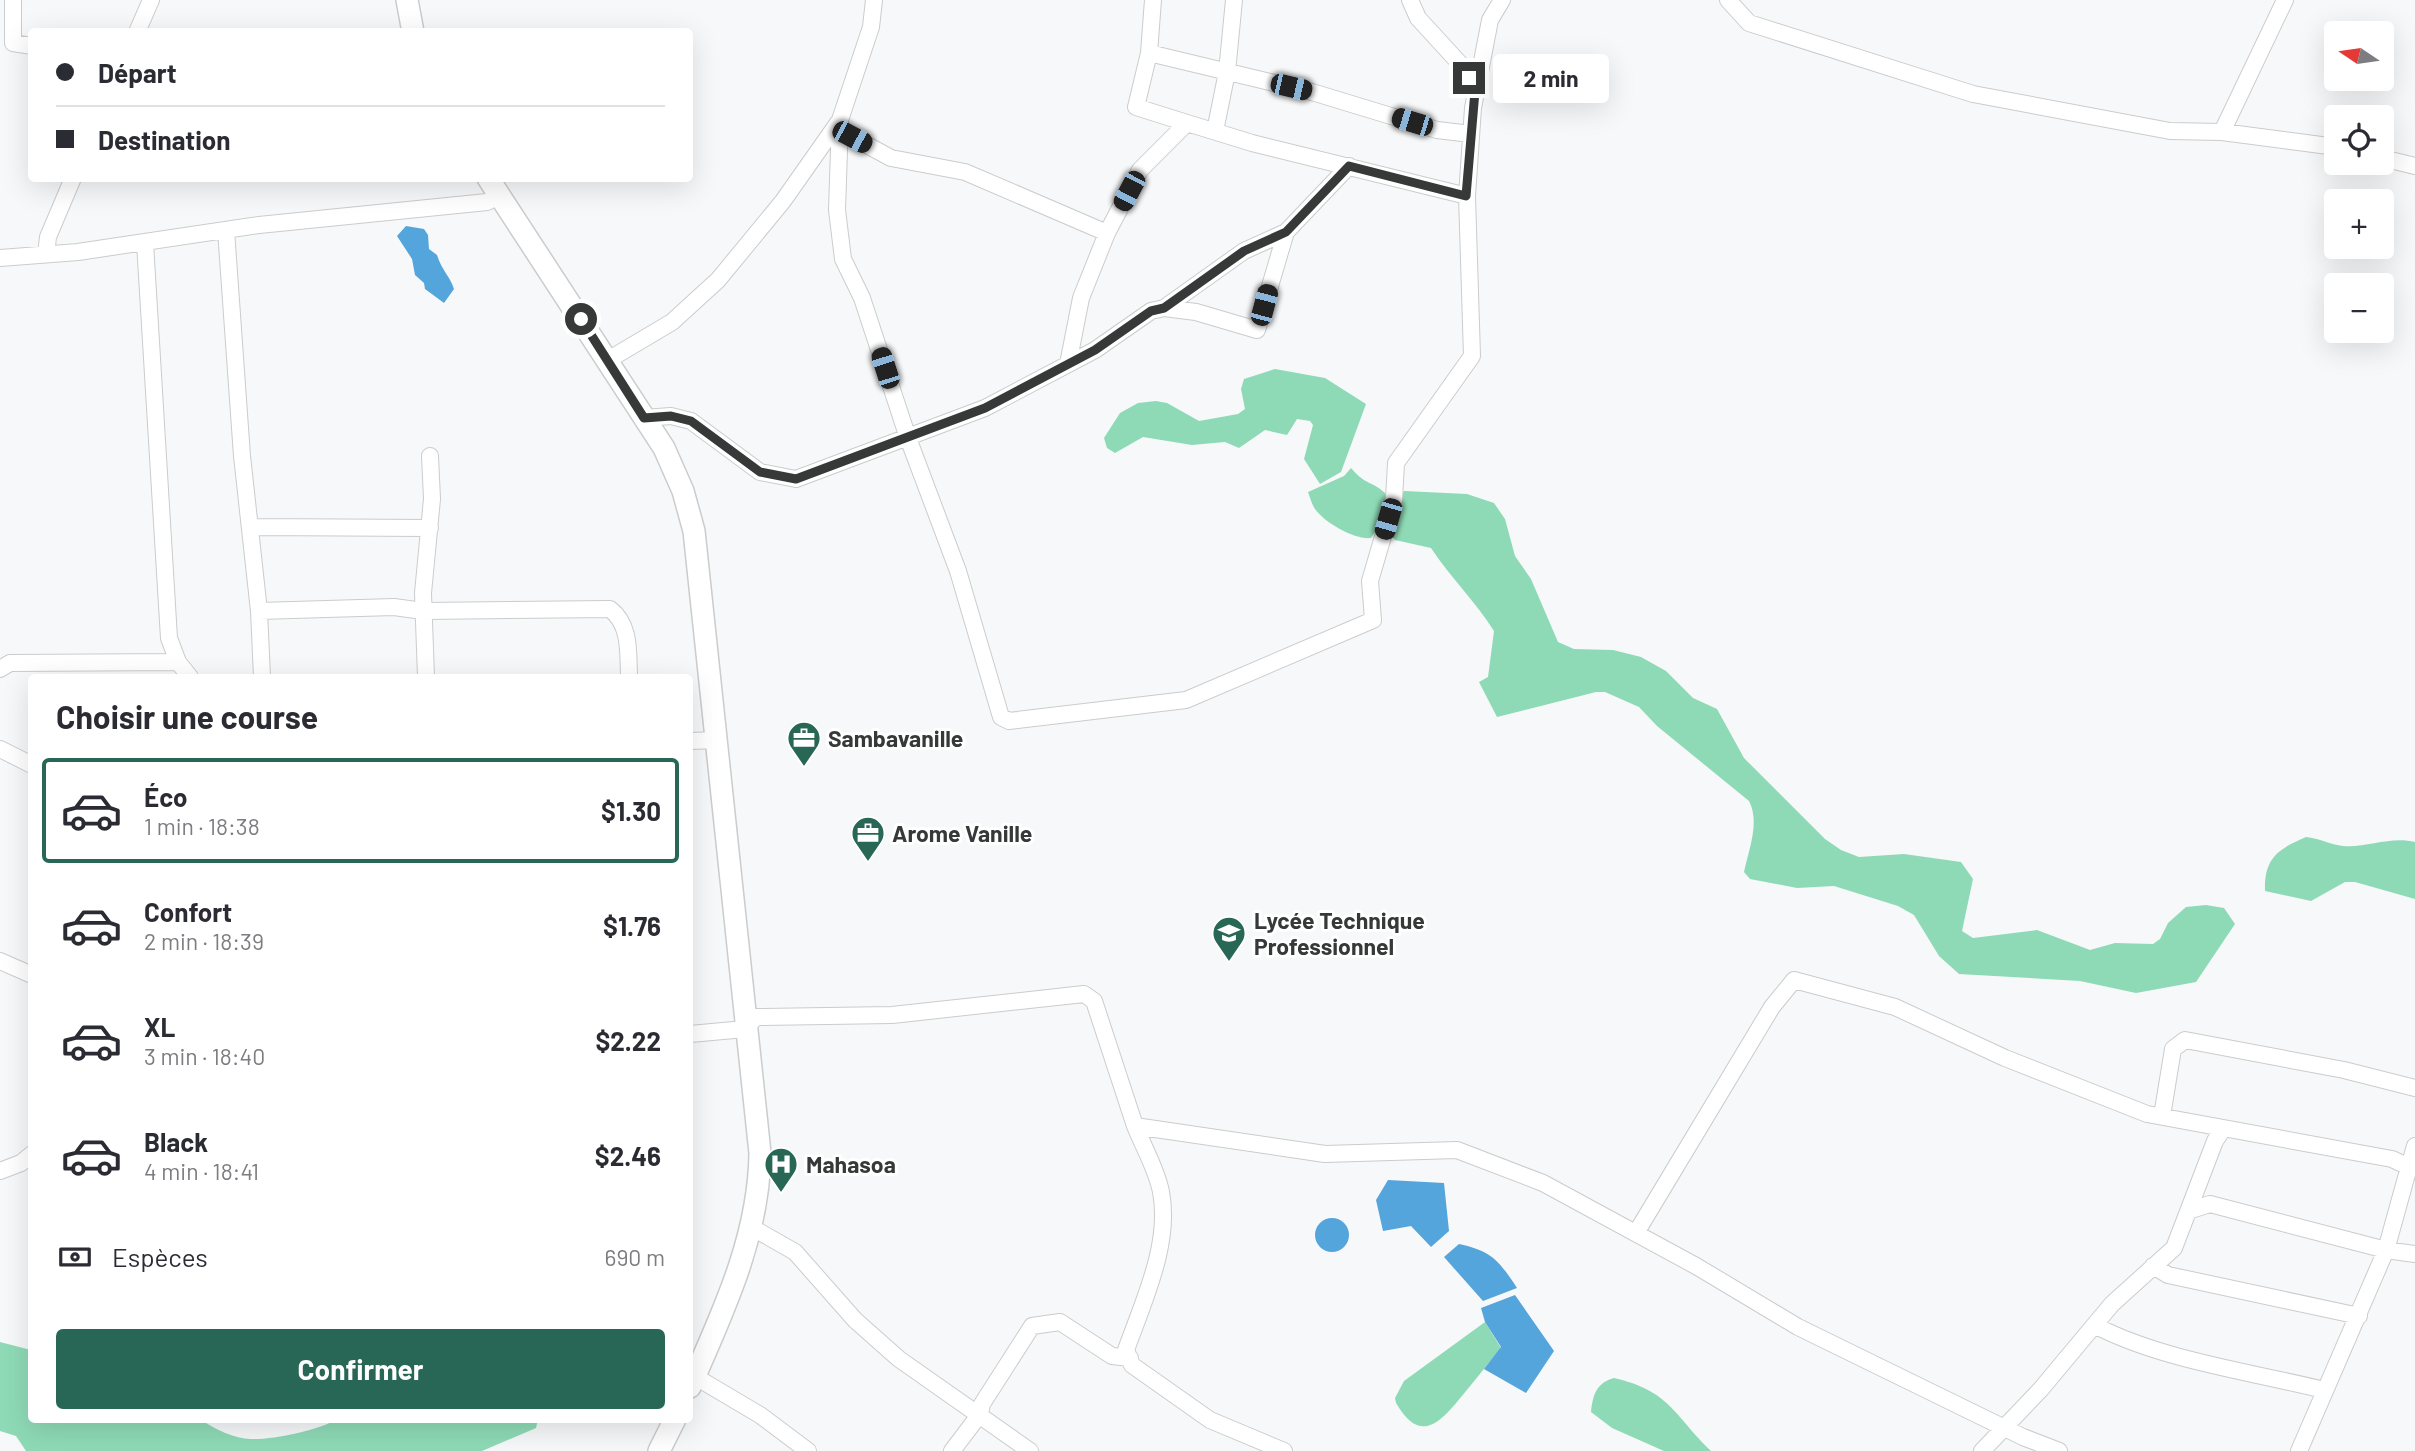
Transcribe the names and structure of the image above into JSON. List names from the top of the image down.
{
  "places": {
    "office": ["Sambavanille", "Arome Vanille"],
    "school or university": ["Lycée Technique Professionnel"],
    "hospital": ["Mahasoa"]
  },
  "north": "left",
  "page": {
    "map_buttons": ["+", "−"],
    "banner": ["Départ", "Destination"],
    "bubble": "2 min",
    "heading": "Choisir une course",
    "list": [
      {
        "name": "Éco",
        "note": "1 min · 18:38",
        "value": "$1.30"
      },
      {
        "name": "Confort",
        "note": "2 min · 18:39",
        "value": "$1.76"
      },
      {
        "name": "XL",
        "note": "3 min · 18:40",
        "value": "$2.22"
      },
      {
        "name": "Black",
        "note": "4 min · 18:41",
        "value": "$2.46"
      }
    ],
    "pay": ["Espèces", "690 m"],
    "buttons": "Confirmer"
  }
}
